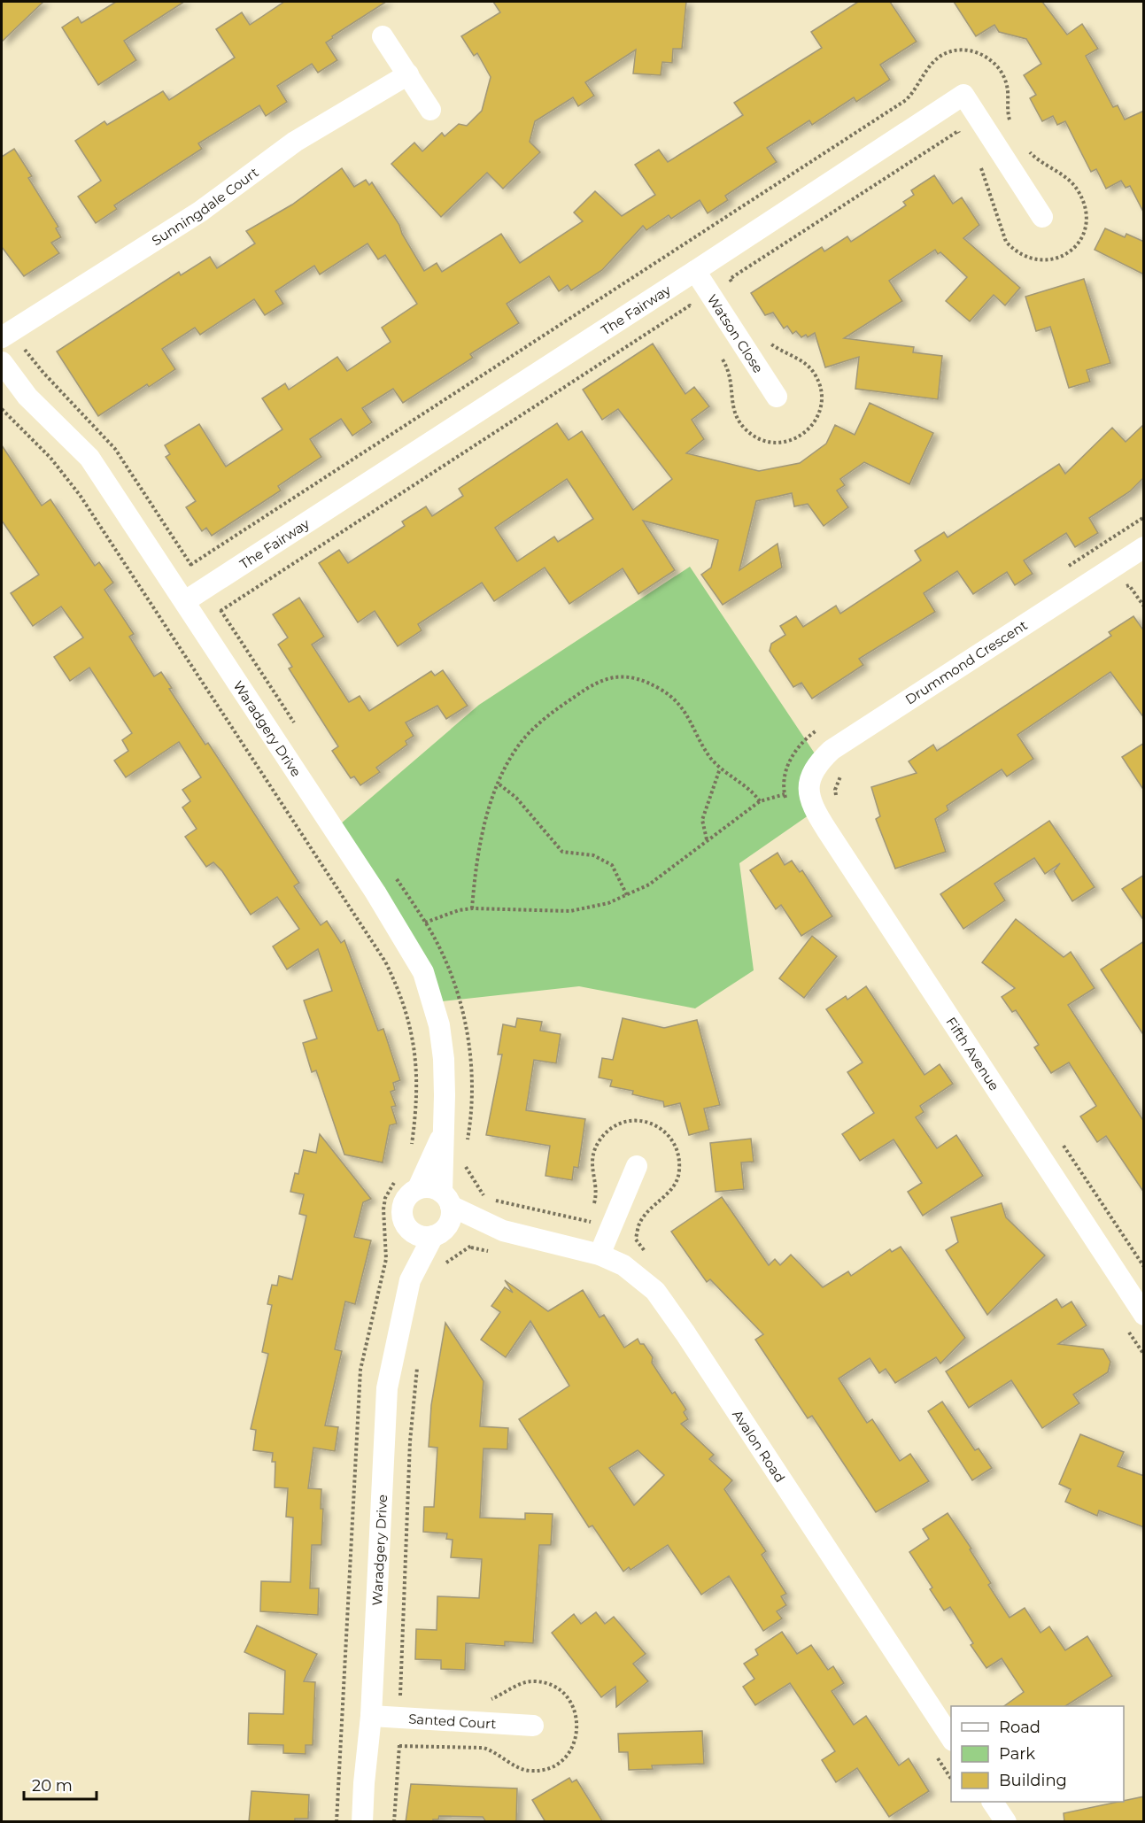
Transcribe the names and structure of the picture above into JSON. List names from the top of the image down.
{
  "streets": {
    "street": [
      "Sunningdale Court",
      "The Fairway",
      "Watson Close",
      "Drummond Crescent",
      "Waradgery Drive",
      "Fifth Avenue",
      "Avalon Road",
      "Santed Court"
    ]
  },
  "crossings": [
    ["The Fairway", "Watson Close"],
    ["The Fairway", "Waradgery Drive"],
    ["Drummond Crescent", "Fifth Avenue"],
    ["Waradgery Drive", "Avalon Road"],
    ["Waradgery Drive", "Santed Court"]
  ],
  "legend": ["Road", "Park", "Building"],
  "scale_bar": "20 m"
}
